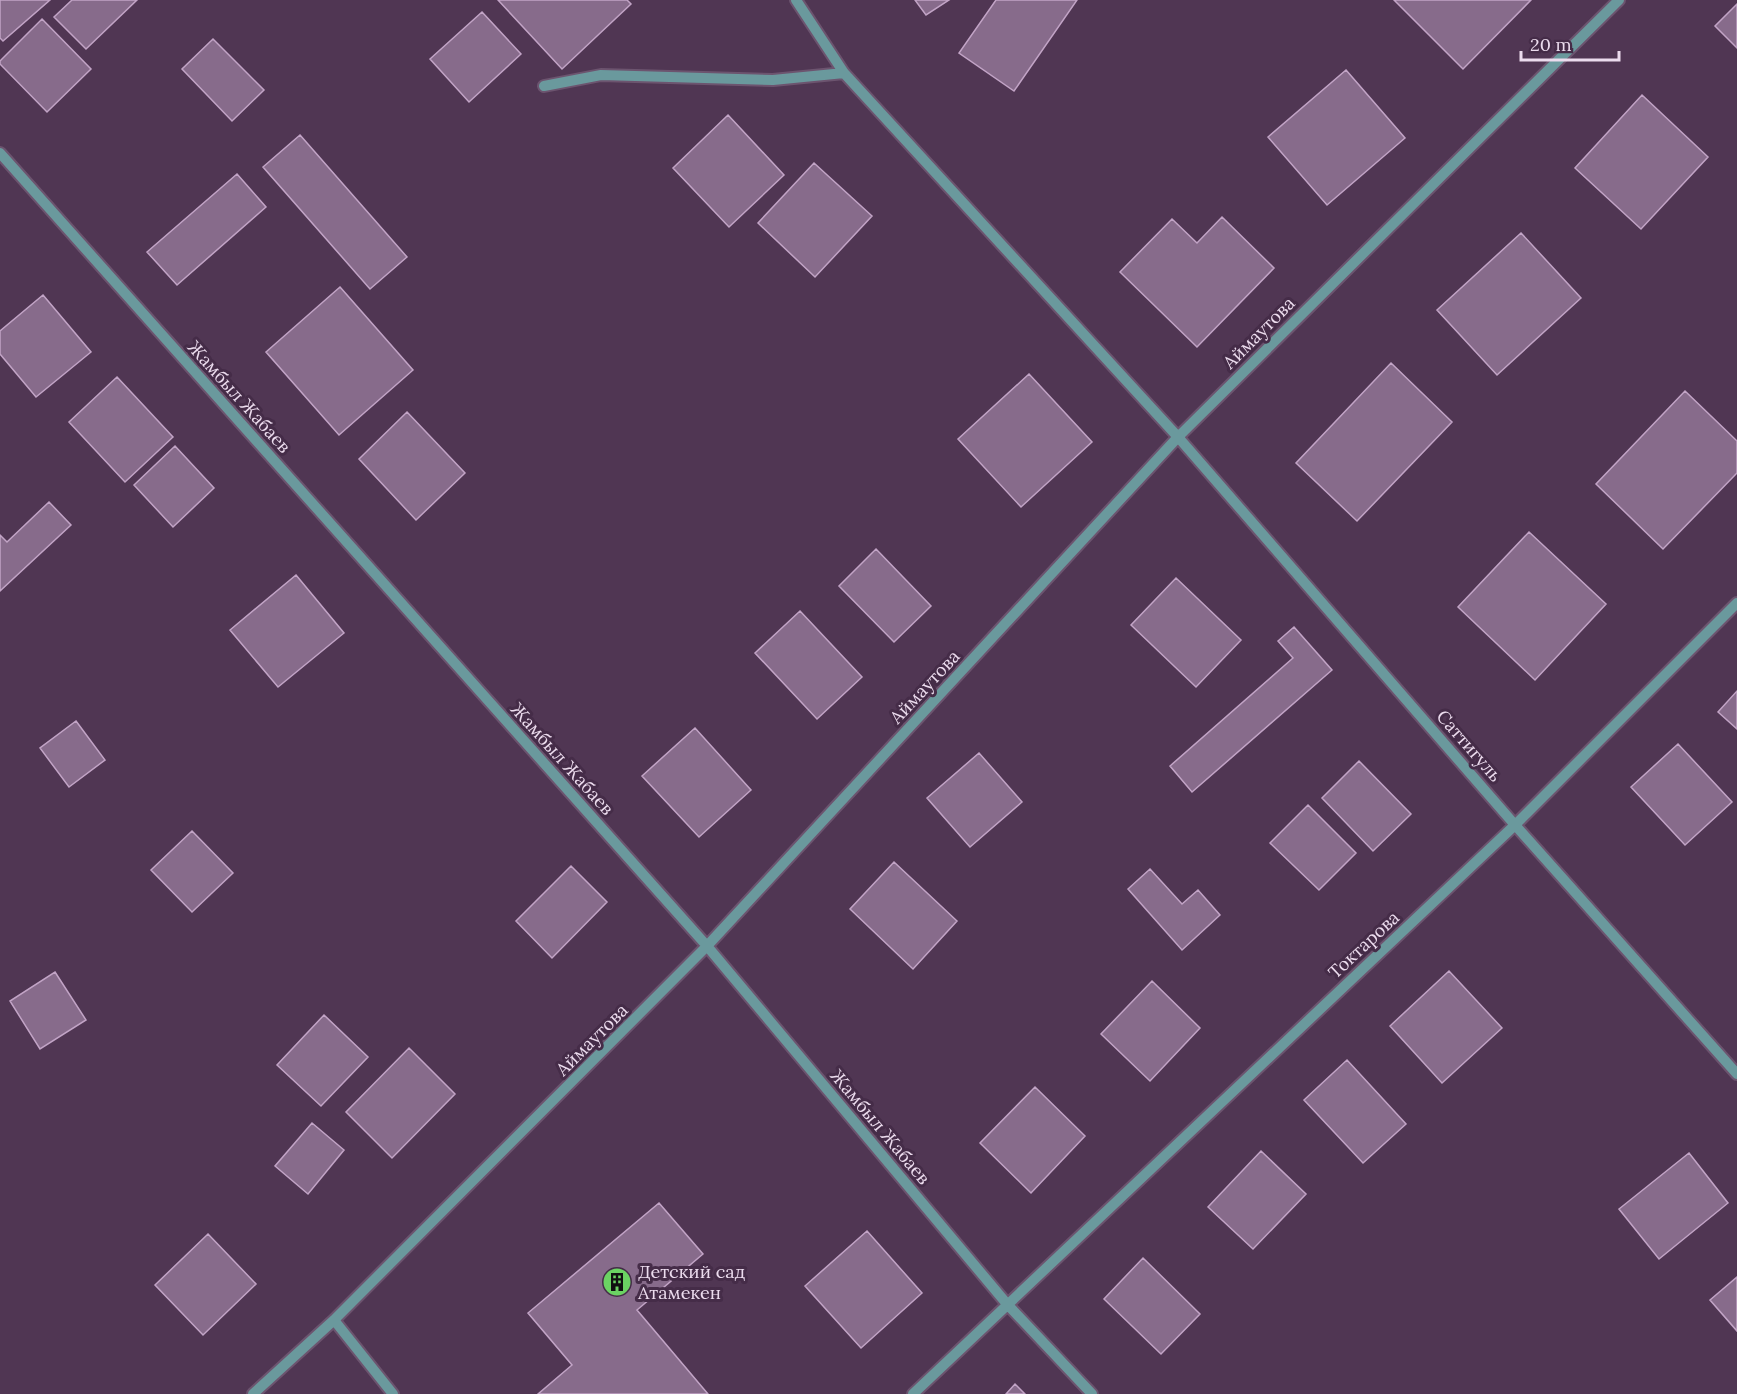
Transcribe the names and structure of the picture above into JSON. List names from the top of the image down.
{
  "streets": {
    "street": [
      "Аймаутова",
      "Жамбыл Жабаев",
      "Саттигуль",
      "Токтарова"
    ]
  },
  "crossings": [
    ["Аймаутова", "Жамбыл Жабаев"],
    ["Аймаутова", "Саттигуль"],
    ["Жамбыл Жабаев", "Токтарова"],
    ["Саттигуль", "Токтарова"]
  ],
  "places": {
    "building": ["Детский сад Атамекен"]
  },
  "scale_bar": "20 m"
}
